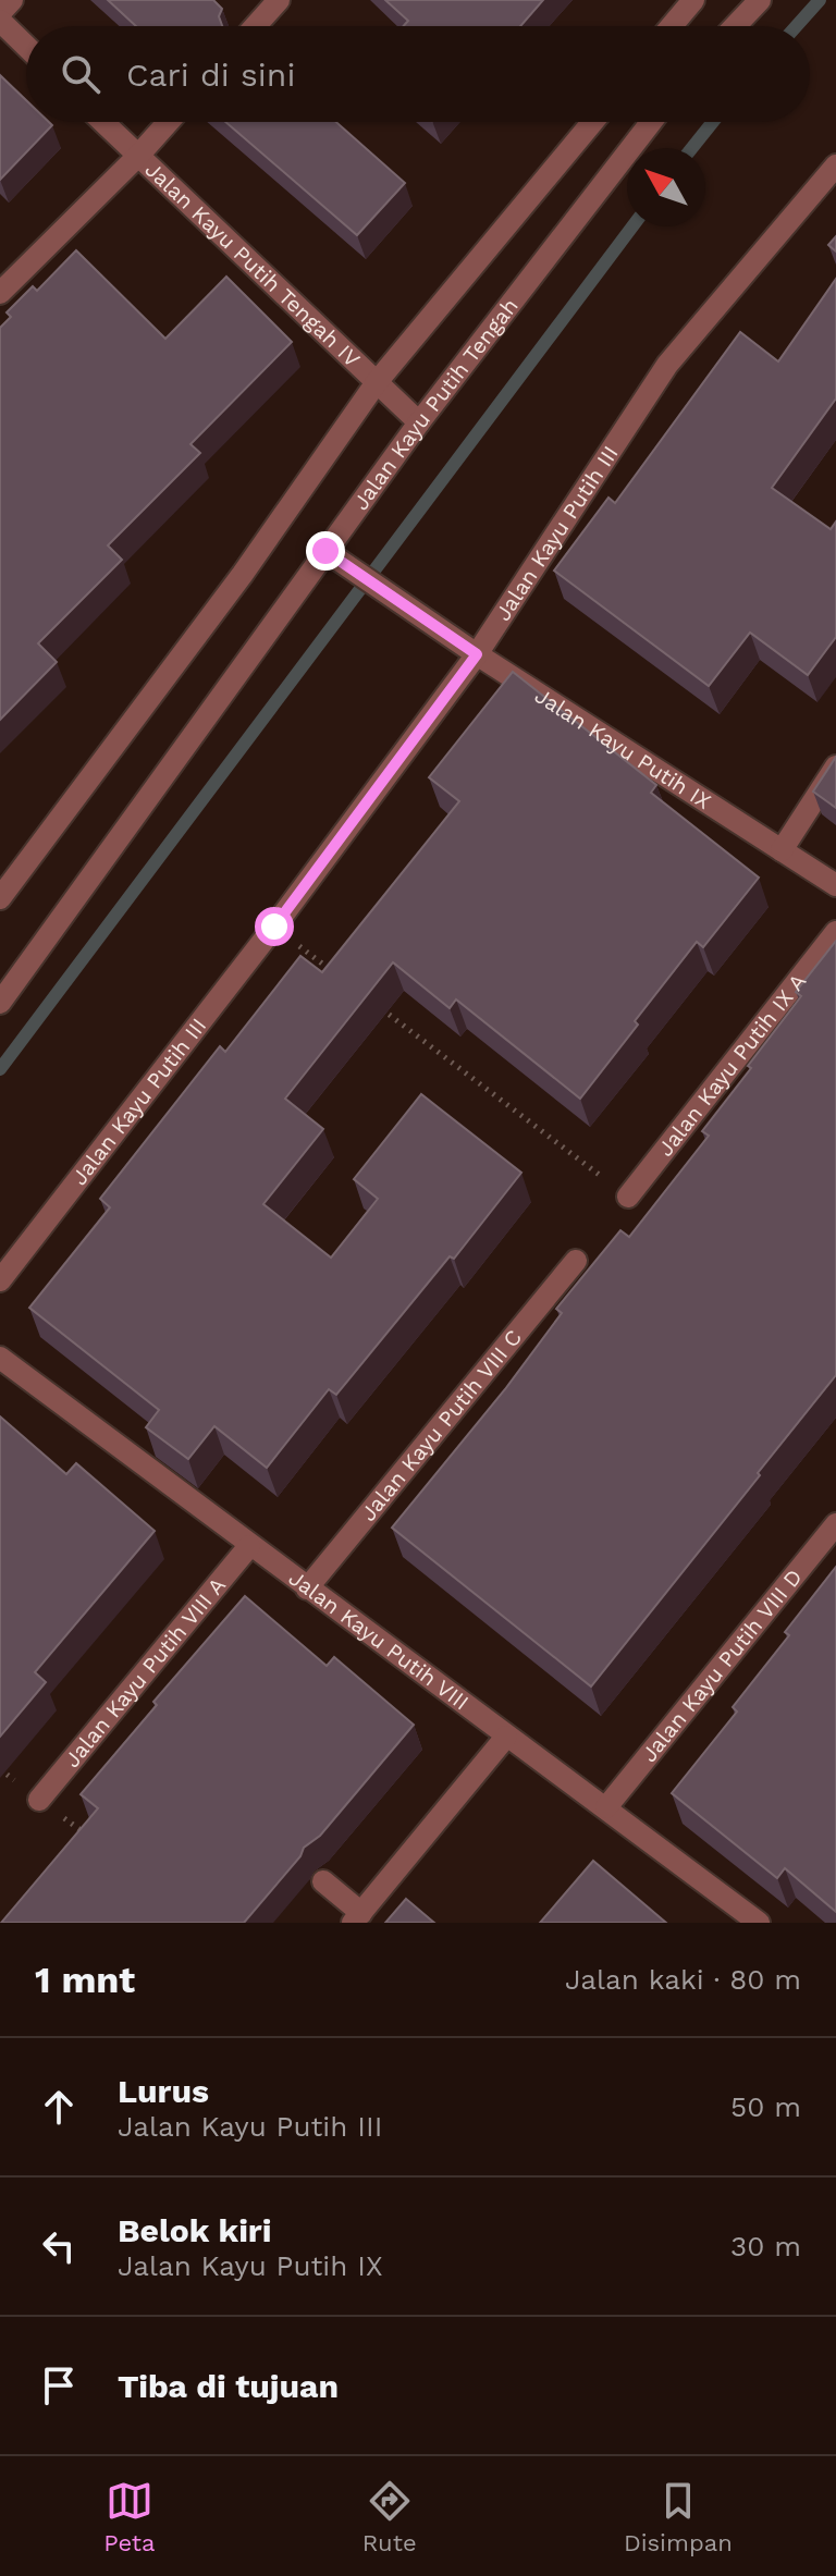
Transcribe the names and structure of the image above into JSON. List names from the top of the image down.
{
  "streets": {
    "street": [
      "Jalan Kayu Putih Tengah IV",
      "Jalan Kayu Putih Tengah",
      "Jalan Kayu Putih III",
      "Jalan Kayu Putih IX",
      "Jalan Kayu Putih IX A",
      "Jalan Kayu Putih VIII C",
      "Jalan Kayu Putih VIII",
      "Jalan Kayu Putih VIII D",
      "Jalan Kayu Putih VIII A"
    ]
  },
  "crossings": [
    ["Jalan Kayu Putih Tengah IV", "Jalan Kayu Putih Tengah"],
    ["Jalan Kayu Putih Tengah", "Jalan Kayu Putih IX"],
    ["Jalan Kayu Putih III", "Jalan Kayu Putih IX"],
    ["Jalan Kayu Putih VIII C", "Jalan Kayu Putih VIII"],
    ["Jalan Kayu Putih VIII", "Jalan Kayu Putih VIII D"],
    ["Jalan Kayu Putih VIII", "Jalan Kayu Putih VIII A"]
  ],
  "north": "top left",
  "page": {
    "search": "Cari di sini",
    "heading": ["1 mnt", "Jalan kaki · 80 m"],
    "list": [
      ["Lurus", "Jalan Kayu Putih III", "50 m"],
      ["Belok kiri", "Jalan Kayu Putih IX", "30 m"],
      "Tiba di tujuan"
    ],
    "nav": ["Peta", "Rute", "Disimpan"]
  }
}
